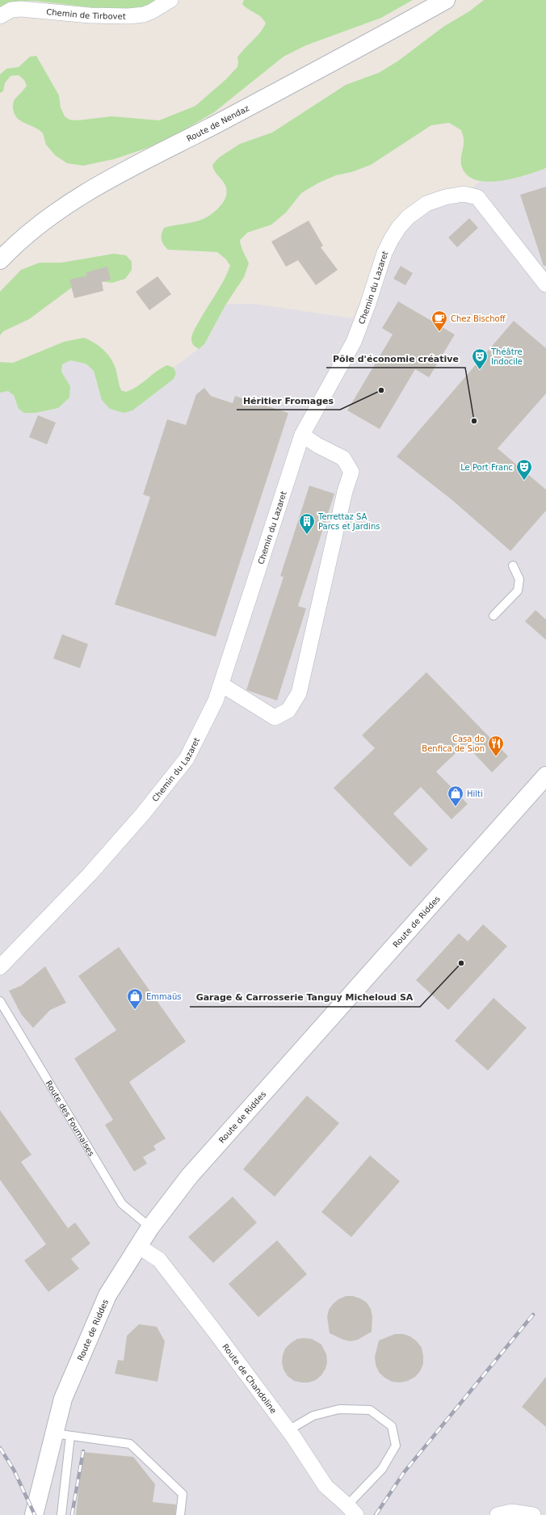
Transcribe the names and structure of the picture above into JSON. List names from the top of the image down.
{
  "streets": {
    "street": [
      "Chemin de Tirbovet",
      "Route de Nendaz",
      "Chemin du Lazaret",
      "Route de Riddes",
      "Route de Chandoline"
    ],
    "lane": ["Route des Fournaises"]
  },
  "crossings": [
    ["Route de Riddes", "Route des Fournaises"],
    ["Route de Riddes", "Route de Chandoline"]
  ],
  "places": {
    "cafe": ["Chez Bischoff"],
    "theatre": ["Théâtre Indocile", "Le Port Franc"],
    "other": ["Héritier Fromages", "Pôle d'économie créative", "Garage & Carrosserie Tanguy Micheloud SA"],
    "building": ["Terrettaz SA Parcs et Jardins"],
    "restaurant": ["Casa do Benfica de Sion"],
    "shop": ["Hilti", "Emmaüs"]
  }
}
